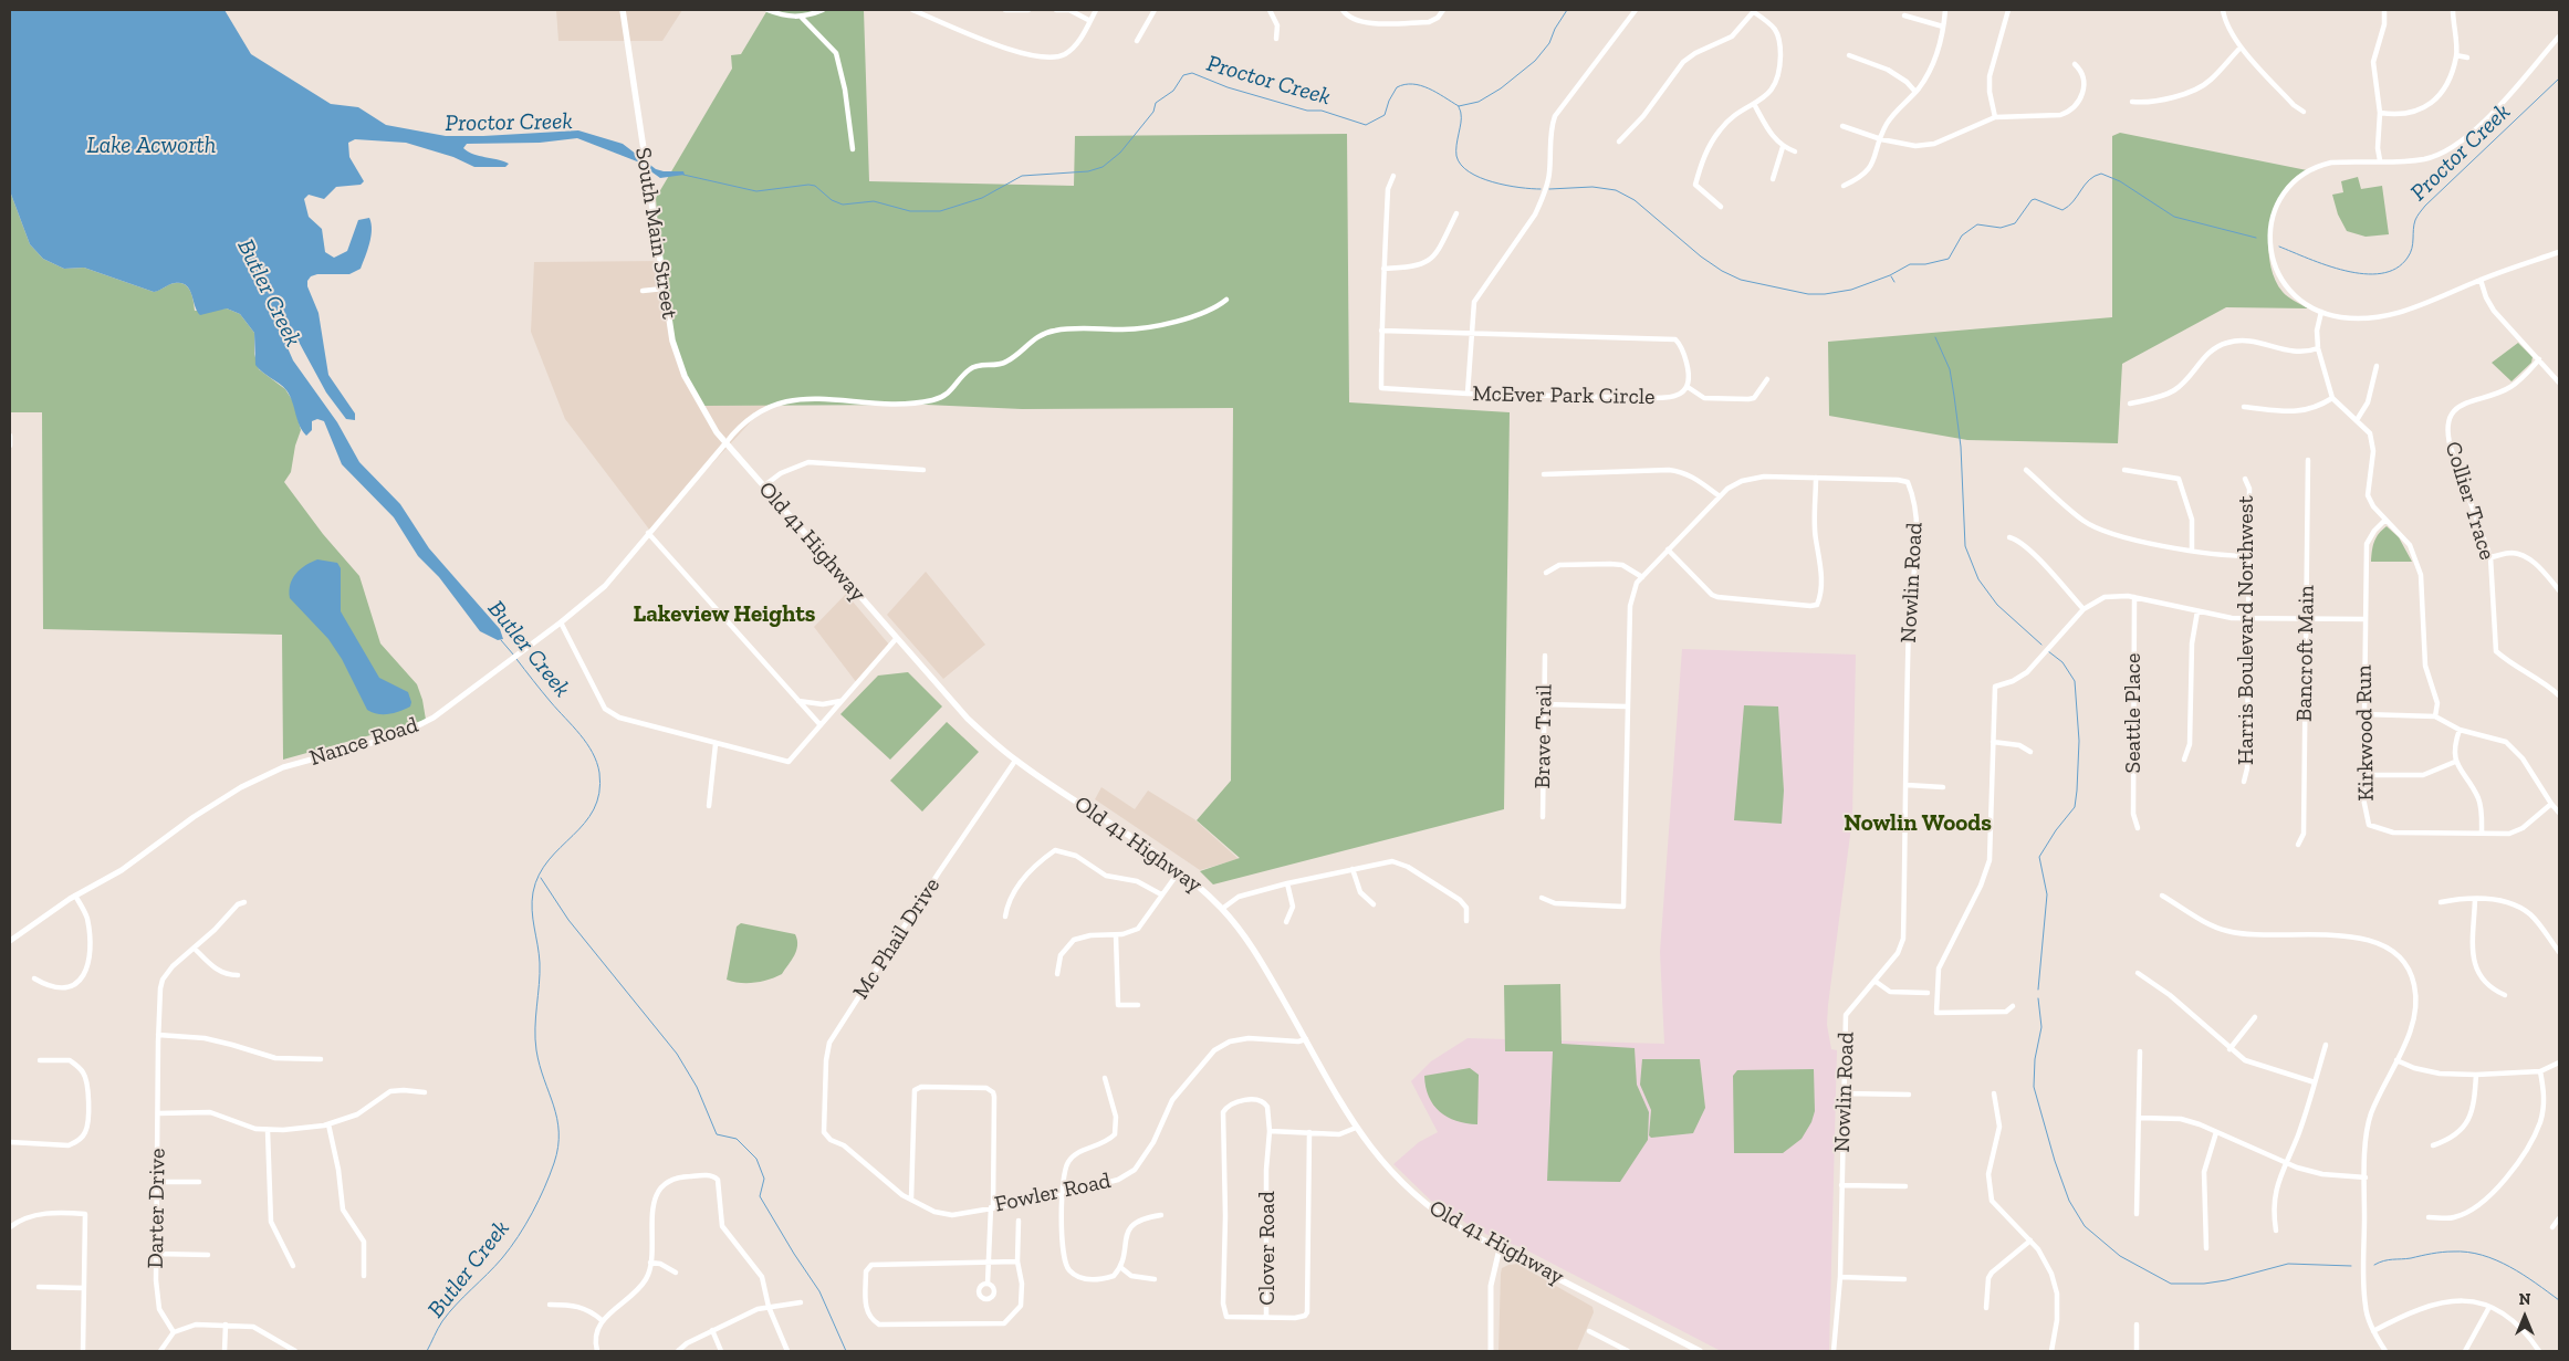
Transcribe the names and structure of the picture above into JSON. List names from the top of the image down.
{
  "streets": {
    "main road": ["South Main Street", "Old 41 Highway"],
    "street": [
      "McEver Park Circle",
      "Collier Trace",
      "Nowlin Road",
      "Harris Boulevard Northwest",
      "Bancroft Main",
      "Seattle Place",
      "Kirkwood Run",
      "Brave Trail",
      "Nance Road",
      "Mc Phail Drive",
      "Fowler Road",
      "Darter Drive",
      "Clover Road"
    ]
  },
  "crossings": [
    ["South Main Street", "Old 41 Highway"],
    ["South Main Street", "Nance Road"],
    ["Old 41 Highway", "Nance Road"],
    ["Old 41 Highway", "Mc Phail Drive"],
    ["Old 41 Highway", "Fowler Road"],
    ["Mc Phail Drive", "Fowler Road"]
  ],
  "districts": ["Lakeview Heights", "Nowlin Woods"],
  "water": ["Proctor Creek", "Lake Acworth", "Butler Creek"],
  "north": "top"
}
